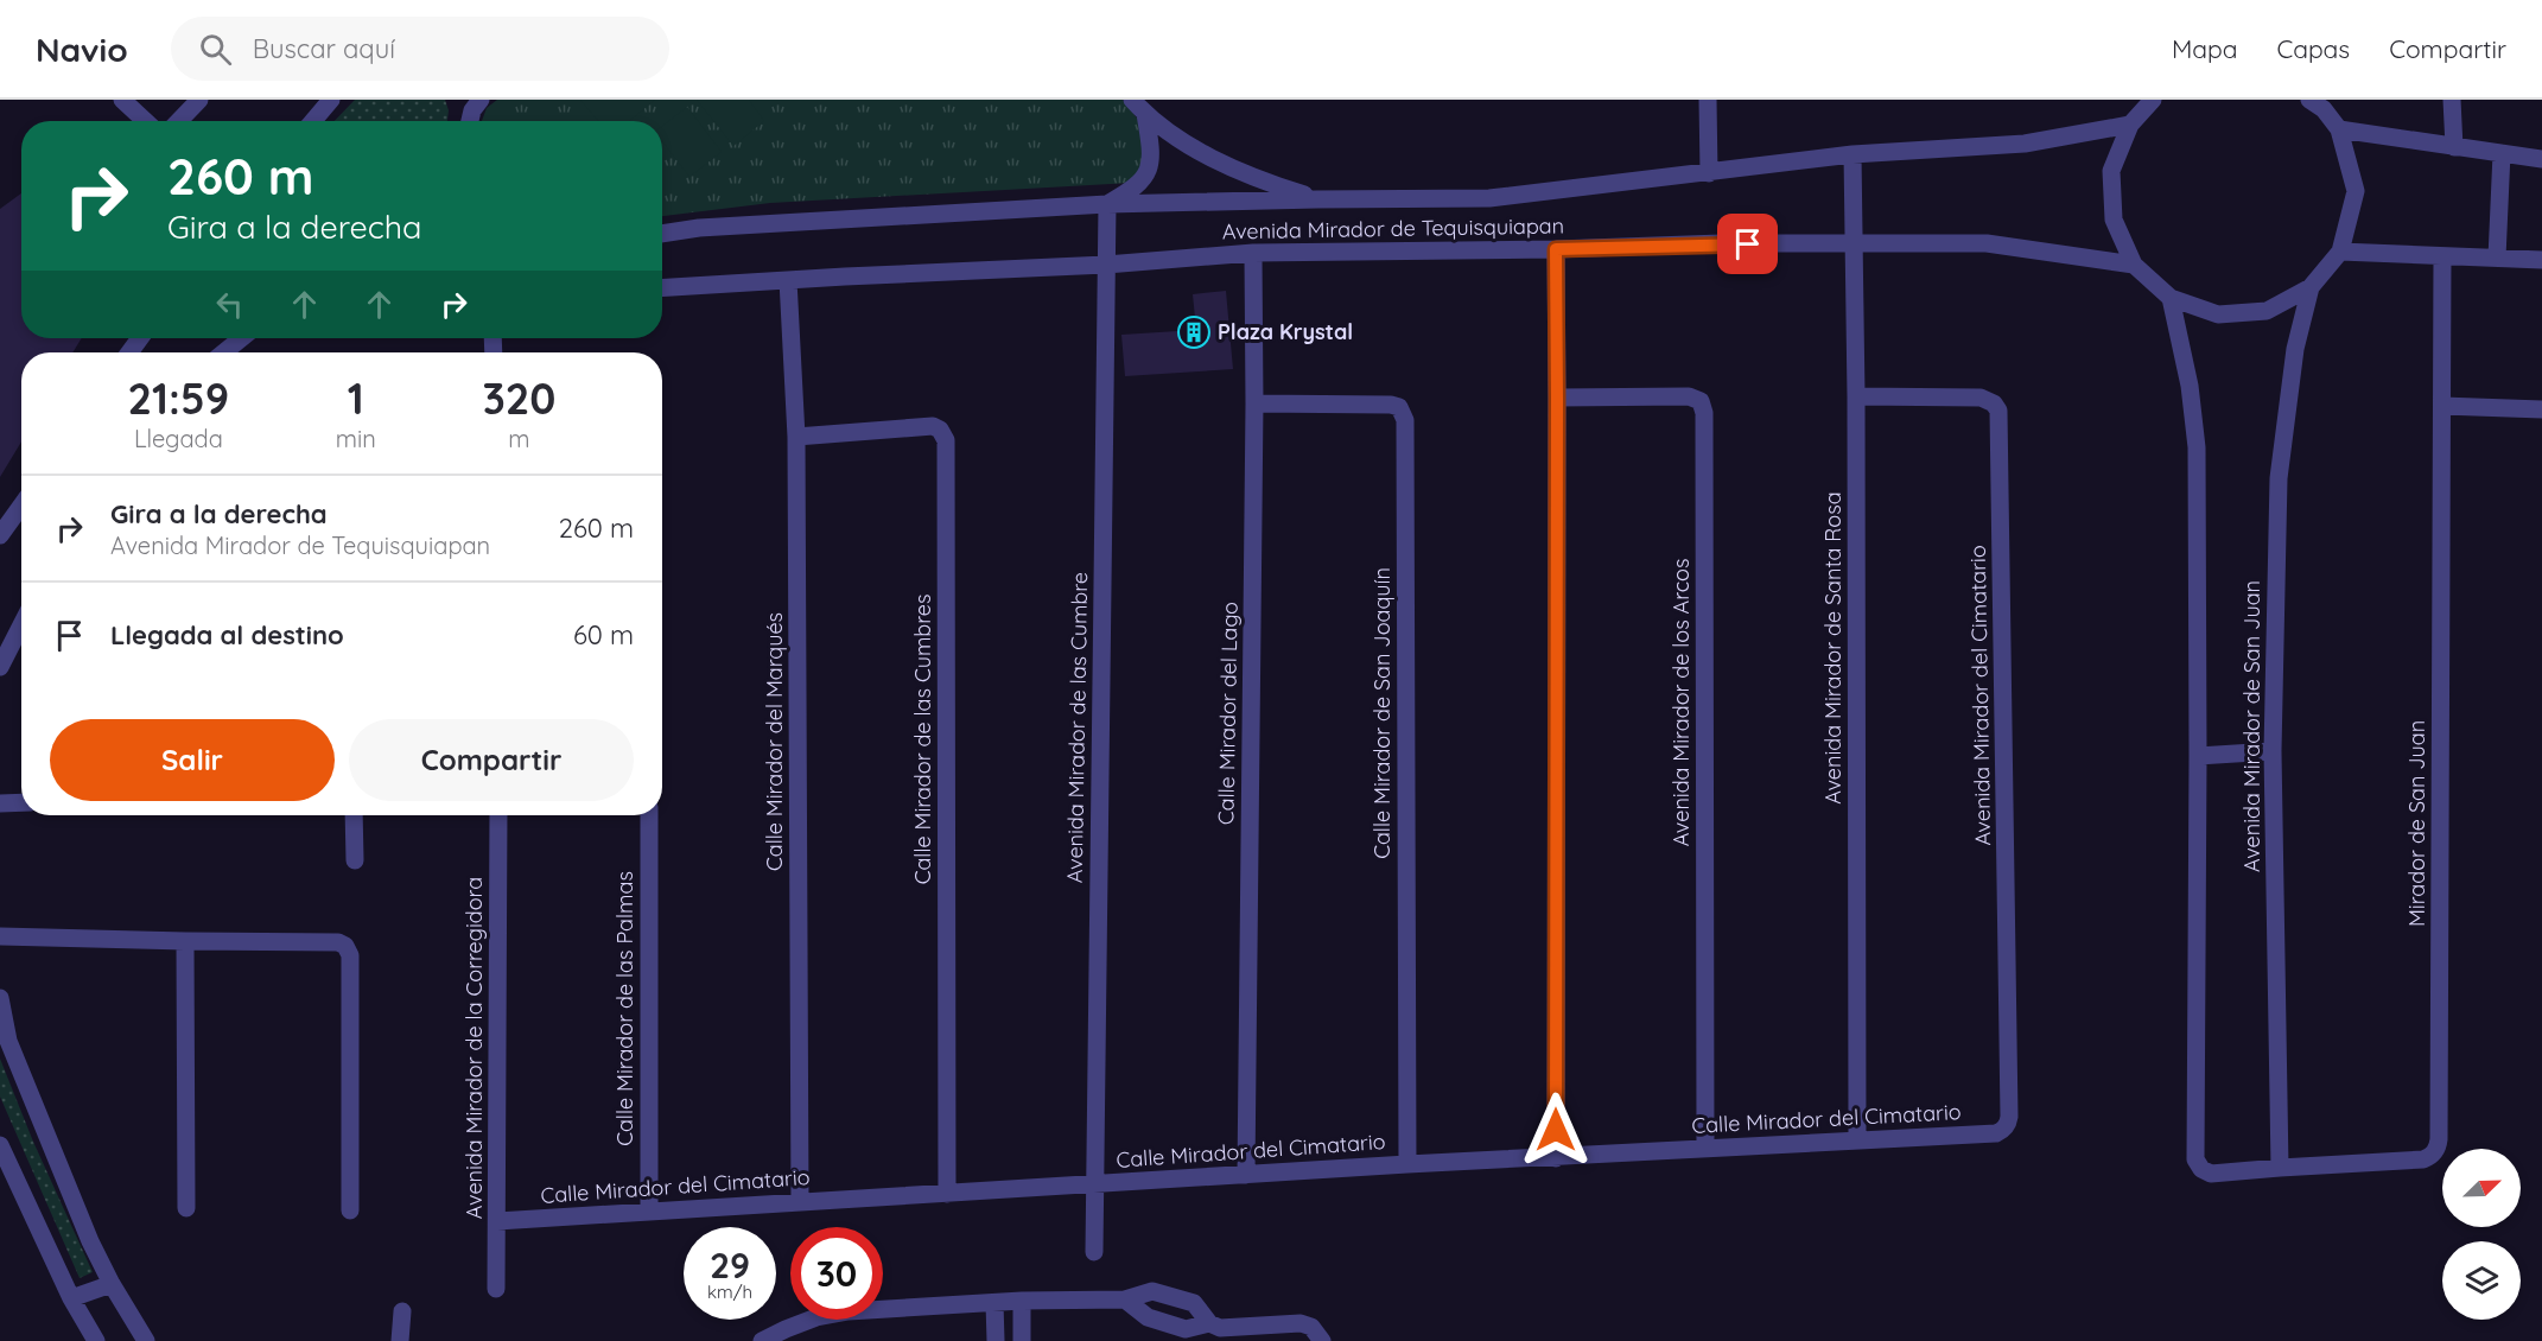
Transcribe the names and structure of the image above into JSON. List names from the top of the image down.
{
  "streets": {
    "street": [
      "Avenida Mirador de Tequisquiapan",
      "Avenida Mirador de Santa Rosa",
      "Avenida Mirador del Cimatario",
      "Avenida Mirador de los Arcos",
      "Calle Mirador del Lago",
      "Calle Mirador de San Joaquín",
      "Avenida Mirador de San Juan",
      "Avenida Mirador de las Cumbre",
      "Calle Mirador de las Cumbres",
      "Calle Mirador del Marqués",
      "Mirador de San Juan",
      "Calle Mirador de las Palmas",
      "Avenida Mirador de la Corregidora",
      "Calle Mirador del Cimatario"
    ]
  },
  "crossings": [
    ["Avenida Mirador de Tequisquiapan", "Avenida Mirador de Santa Rosa"],
    ["Avenida Mirador de Tequisquiapan", "Calle Mirador del Lago"],
    ["Avenida Mirador de Tequisquiapan", "Avenida Mirador de las Cumbre"],
    ["Avenida Mirador de Tequisquiapan", "Calle Mirador del Marqués"],
    ["Avenida Mirador de Santa Rosa", "Avenida Mirador del Cimatario"],
    ["Avenida Mirador de Santa Rosa", "Calle Mirador del Cimatario"],
    ["Avenida Mirador del Cimatario", "Calle Mirador del Cimatario"],
    ["Avenida Mirador de los Arcos", "Calle Mirador del Cimatario"],
    ["Calle Mirador del Lago", "Calle Mirador de San Joaquín"],
    ["Calle Mirador del Lago", "Calle Mirador del Cimatario"],
    ["Calle Mirador de San Joaquín", "Calle Mirador del Cimatario"],
    ["Avenida Mirador de San Juan", "Mirador de San Juan"],
    ["Avenida Mirador de las Cumbre", "Calle Mirador del Cimatario"],
    ["Calle Mirador de las Cumbres", "Calle Mirador del Marqués"],
    ["Calle Mirador de las Cumbres", "Calle Mirador del Cimatario"],
    ["Calle Mirador del Marqués", "Calle Mirador del Cimatario"],
    ["Calle Mirador de las Palmas", "Calle Mirador del Cimatario"],
    ["Avenida Mirador de la Corregidora", "Calle Mirador del Cimatario"]
  ],
  "places": {
    "building": ["Plaza Krystal"]
  },
  "north": "top right",
  "page": {
    "header": "Navio",
    "search": "Buscar aquí",
    "nav": ["Mapa", "Capas", "Compartir"],
    "turn": ["260 m", "Gira a la derecha"],
    "eta": [
      "21:59",
      "Llegada",
      "1",
      "min",
      "320",
      "m"
    ],
    "list": [
      {
        "name": "Gira a la derecha",
        "note": "Avenida Mirador de Tequisquiapan",
        "value": "260 m"
      },
      {
        "name": "Llegada al destino",
        "value": "60 m"
      }
    ],
    "buttons": ["Salir", "Compartir"],
    "speed": "29 km/h",
    "limit": "30"
  }
}
